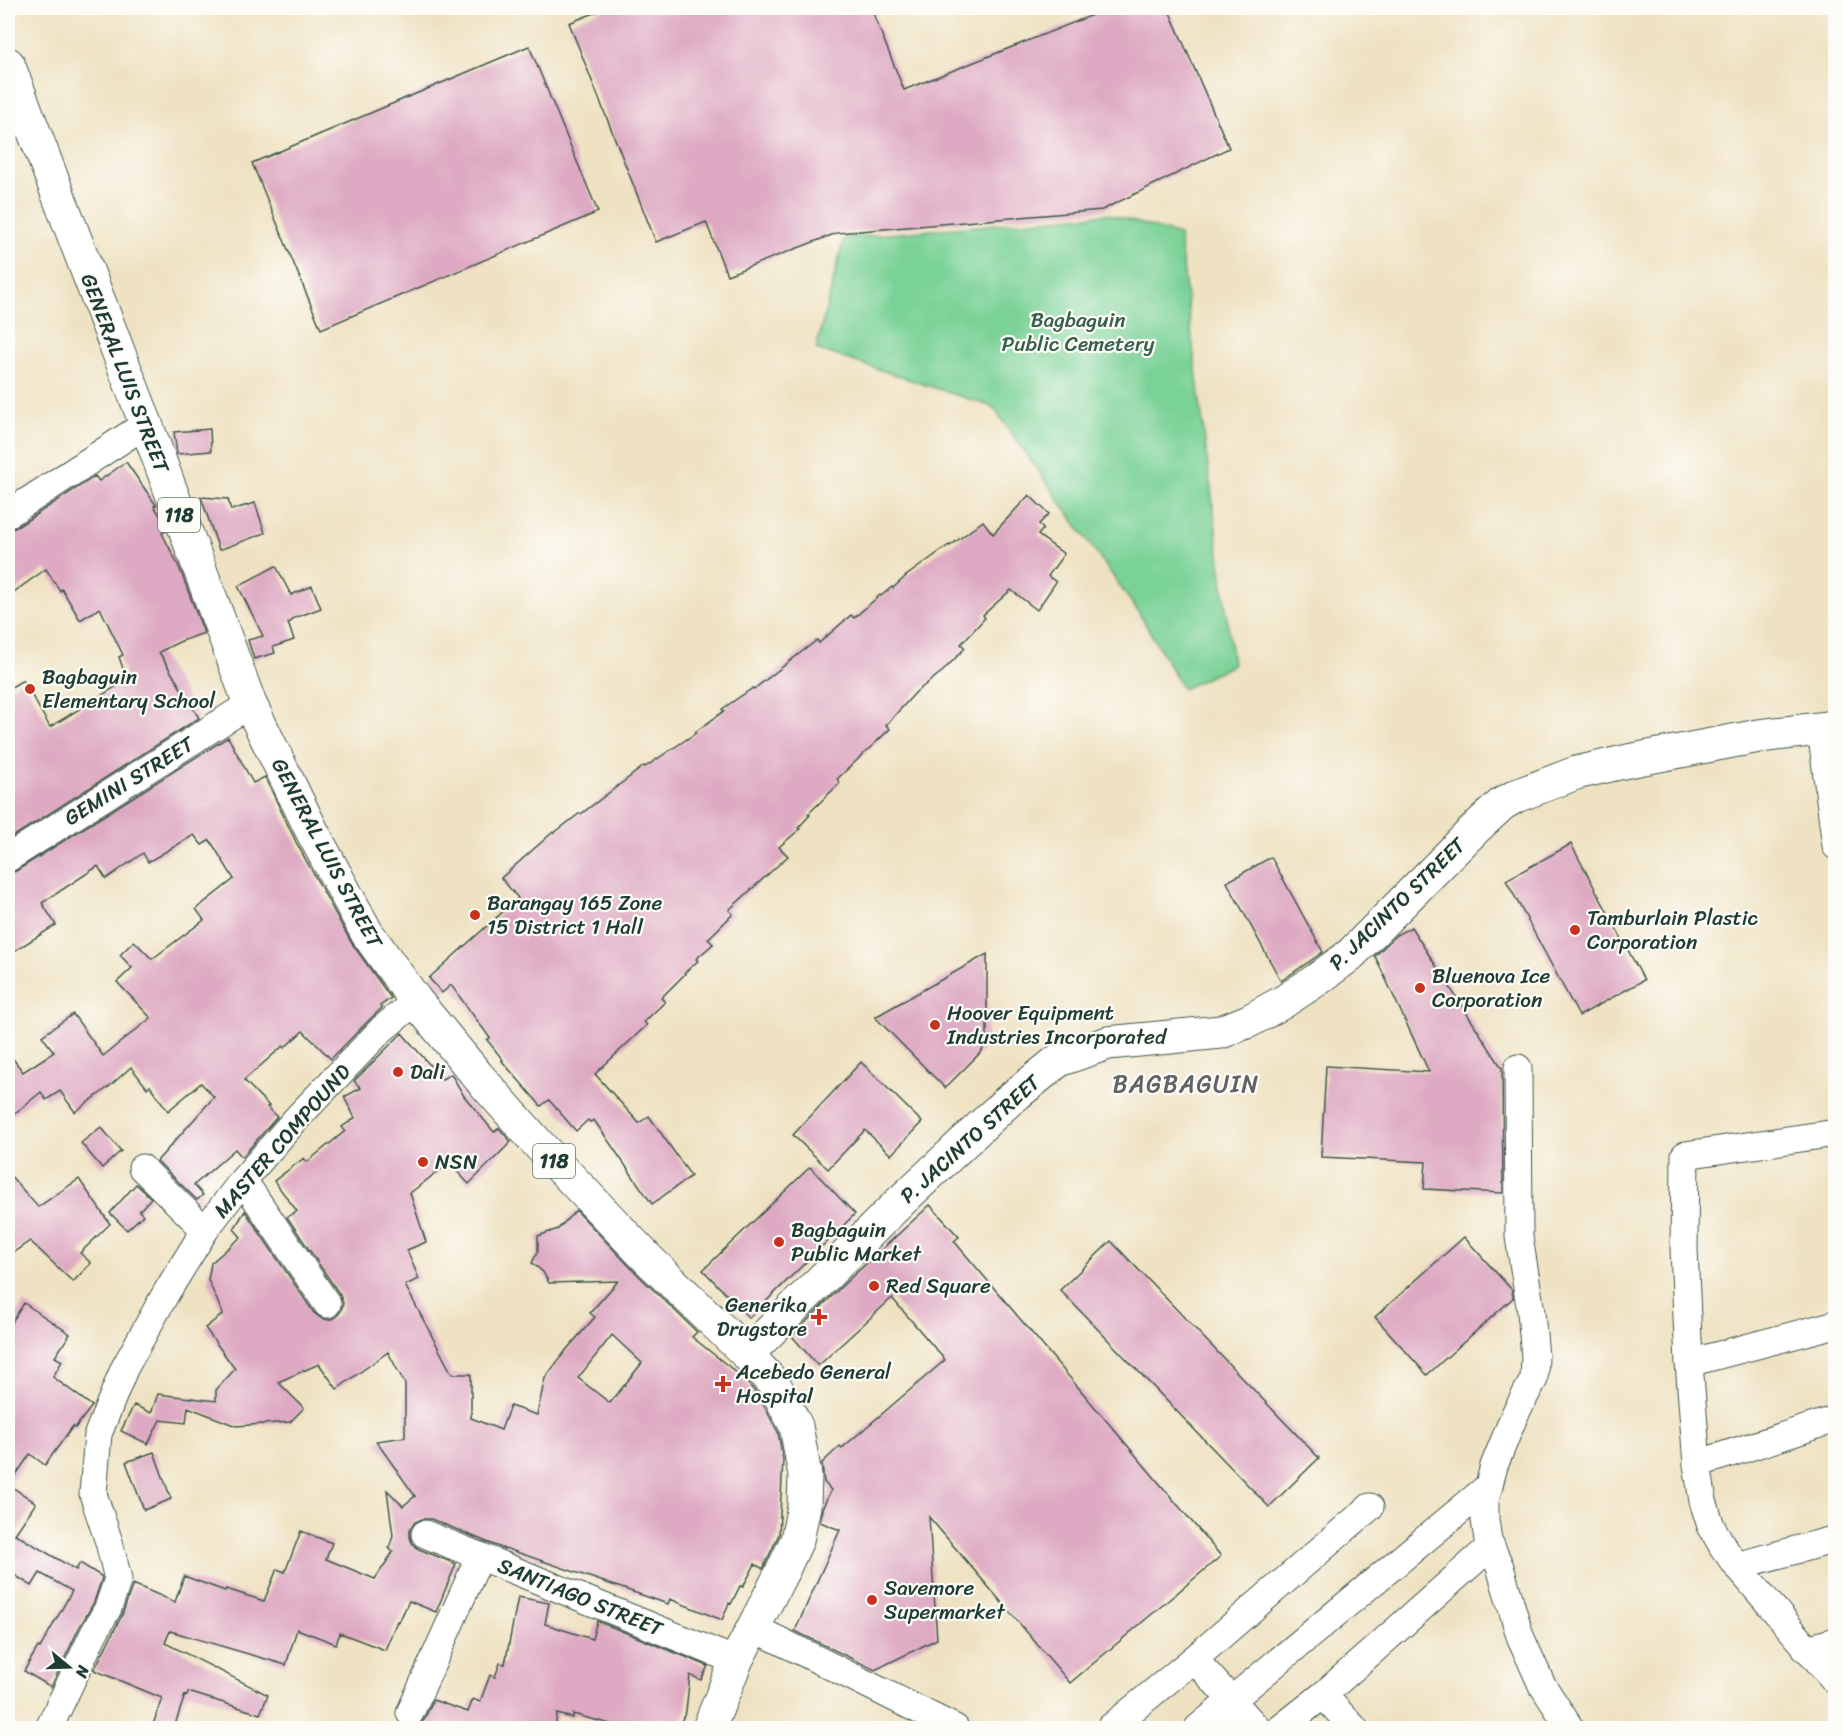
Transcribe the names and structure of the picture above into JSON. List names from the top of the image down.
{
  "streets": {
    "main road": ["GENERAL LUIS STREET", "118", "P. JACINTO STREET"],
    "street": ["GEMINI STREET", "MASTER COMPOUND", "SANTIAGO STREET"]
  },
  "crossings": [
    ["GENERAL LUIS STREET", "GEMINI STREET"],
    ["GENERAL LUIS STREET", "P. JACINTO STREET"],
    ["GENERAL LUIS STREET", "MASTER COMPOUND"],
    ["GENERAL LUIS STREET", "SANTIAGO STREET"]
  ],
  "districts": ["BAGBAGUIN"],
  "parks": ["Bagbaguin Public Cemetery"],
  "places": {
    "other": [
      "Bagbaguin Elementary School",
      "Barangay 165 Zone 15 District 1 Hall",
      "Tamburlain Plastic Corporation",
      "Bluenova Ice Corporation",
      "Hoover Equipment Industries Incorporated",
      "Dali",
      "NSN",
      "Bagbaguin Public Market",
      "Red Square",
      "Savemore Supermarket"
    ],
    "health": ["Generika Drugstore", "Acebedo General Hospital"]
  },
  "north": "right"
}
